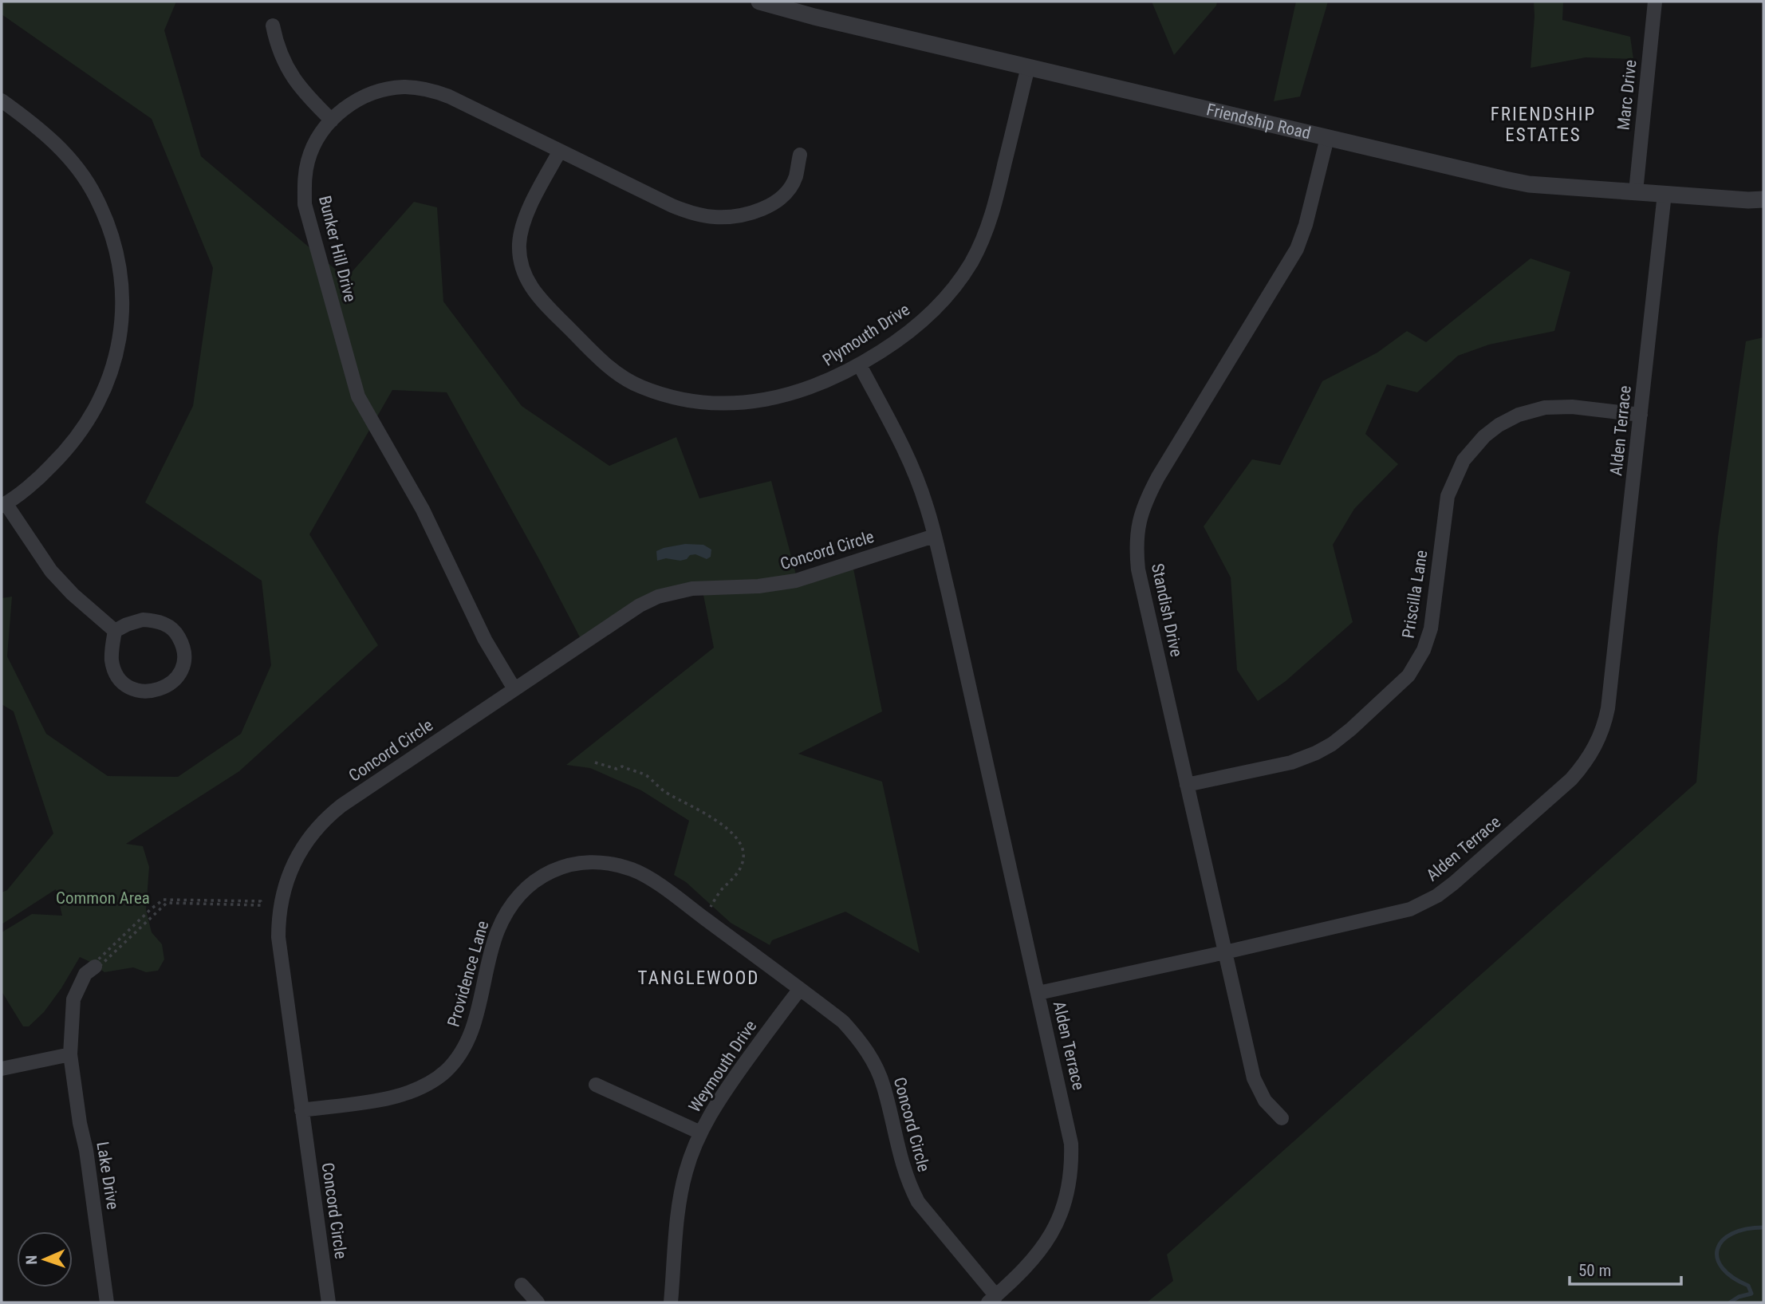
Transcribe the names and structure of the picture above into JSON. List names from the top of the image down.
{
  "streets": {
    "street": [
      "Marc Drive",
      "Friendship Road",
      "Bunker Hill Drive",
      "Plymouth Drive",
      "Alden Terrace",
      "Concord Circle",
      "Priscilla Lane",
      "Standish Drive",
      "Providence Lane",
      "Weymouth Drive",
      "Lake Drive"
    ]
  },
  "crossings": [
    ["Marc Drive", "Friendship Road"],
    ["Friendship Road", "Plymouth Drive"],
    ["Friendship Road", "Alden Terrace"],
    ["Friendship Road", "Standish Drive"],
    ["Bunker Hill Drive", "Plymouth Drive"],
    ["Bunker Hill Drive", "Concord Circle"],
    ["Alden Terrace", "Concord Circle"],
    ["Alden Terrace", "Priscilla Lane"],
    ["Alden Terrace", "Standish Drive"],
    ["Concord Circle", "Providence Lane"],
    ["Concord Circle", "Weymouth Drive"],
    ["Priscilla Lane", "Standish Drive"],
    ["Providence Lane", "Weymouth Drive"]
  ],
  "districts": ["FRIENDSHIP ESTATES", "TANGLEWOOD"],
  "parks": ["Common Area"],
  "scale_bar": "50 m",
  "north": "left"
}
